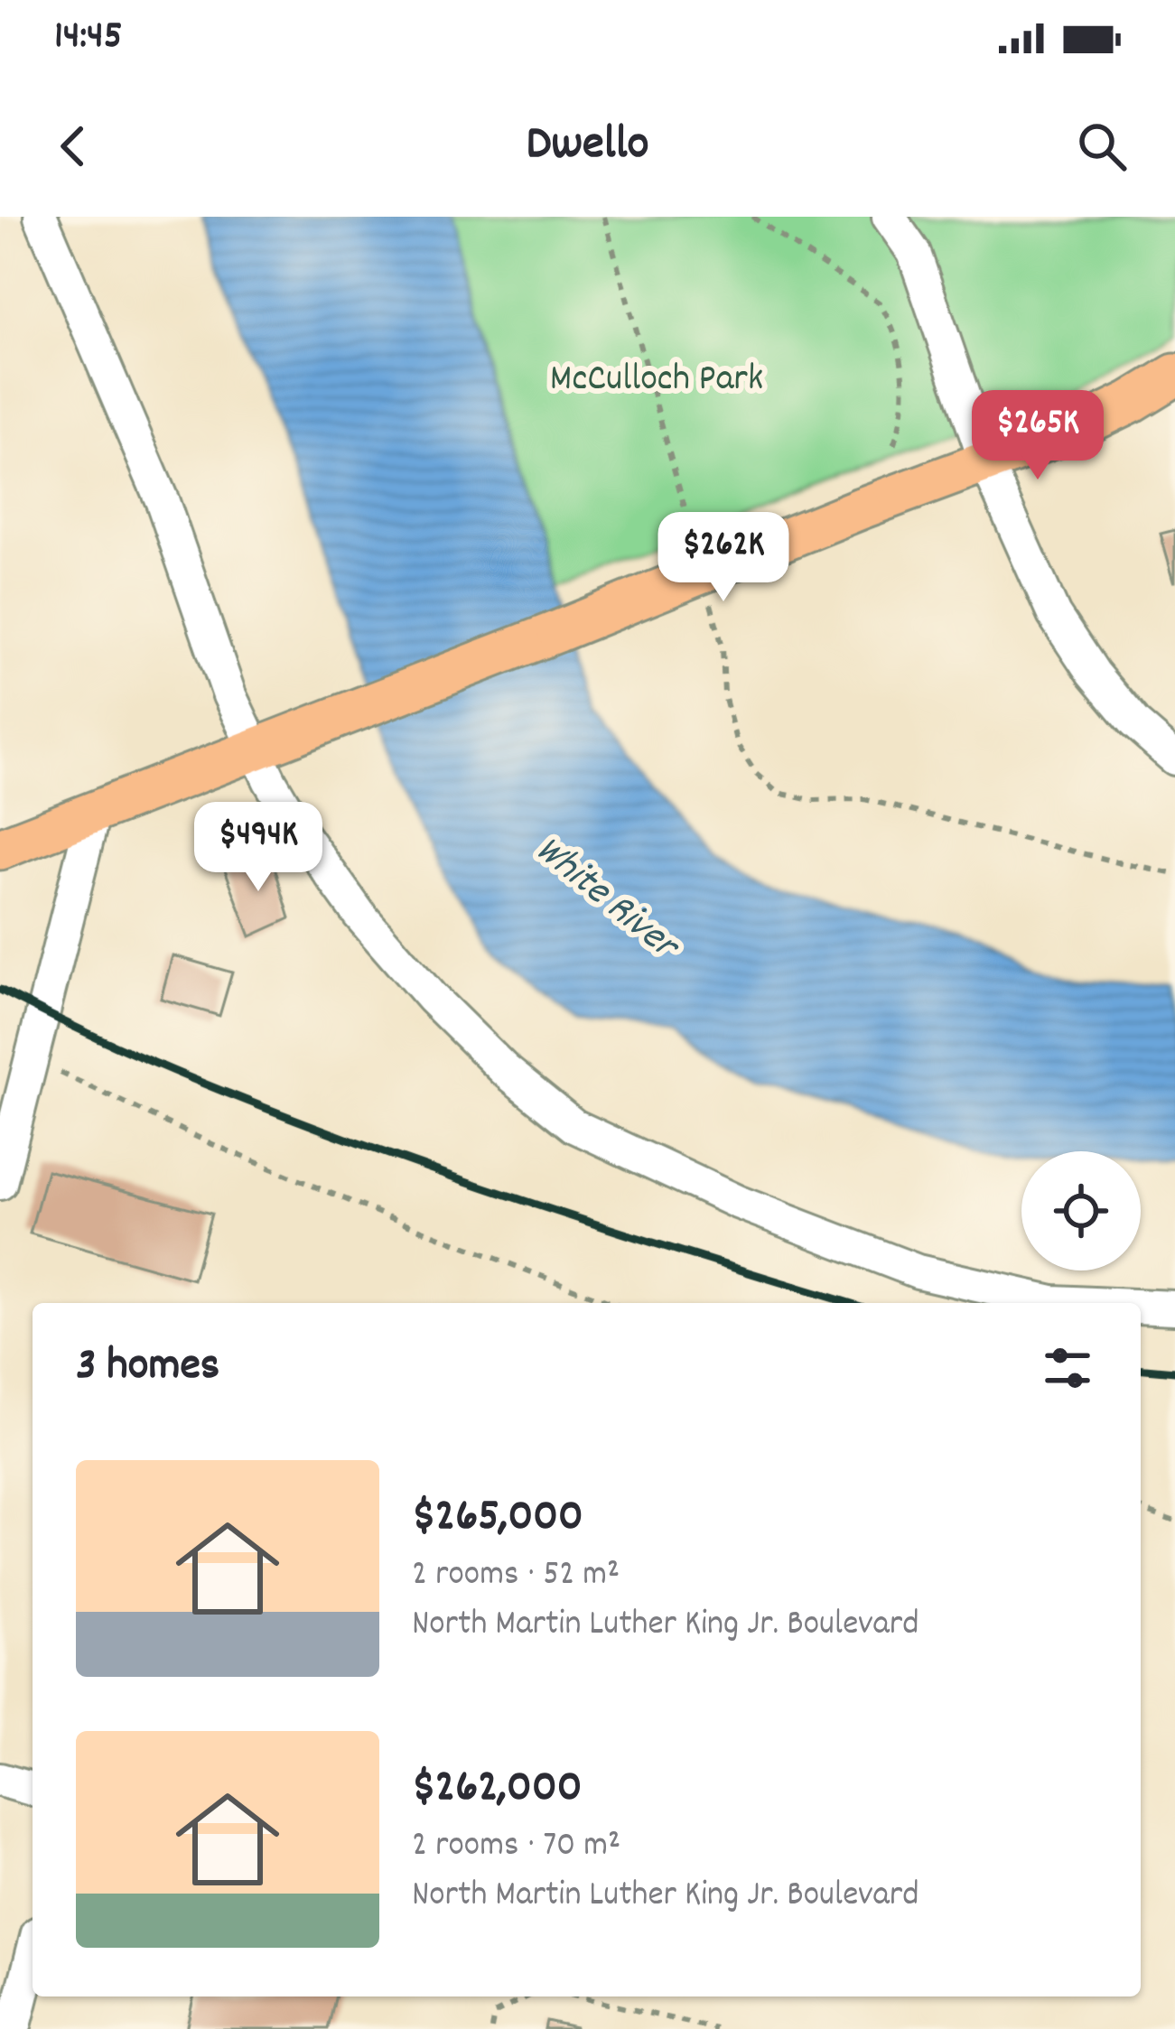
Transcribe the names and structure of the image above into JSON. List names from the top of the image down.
{
  "water": ["White River"],
  "parks": ["McCulloch Park"],
  "page": {
    "status": "14:45",
    "header": "Dwello",
    "price": ["$265K", "$262K", "$494K"],
    "heading": "3 homes",
    "list": [
      {
        "name": "$265,000",
        "note": "2 rooms · 52 m² · North Martin Luther King Jr. Boulevard"
      },
      {
        "name": "$262,000",
        "note": "2 rooms · 70 m² · North Martin Luther King Jr. Boulevard"
      }
    ]
  }
}
